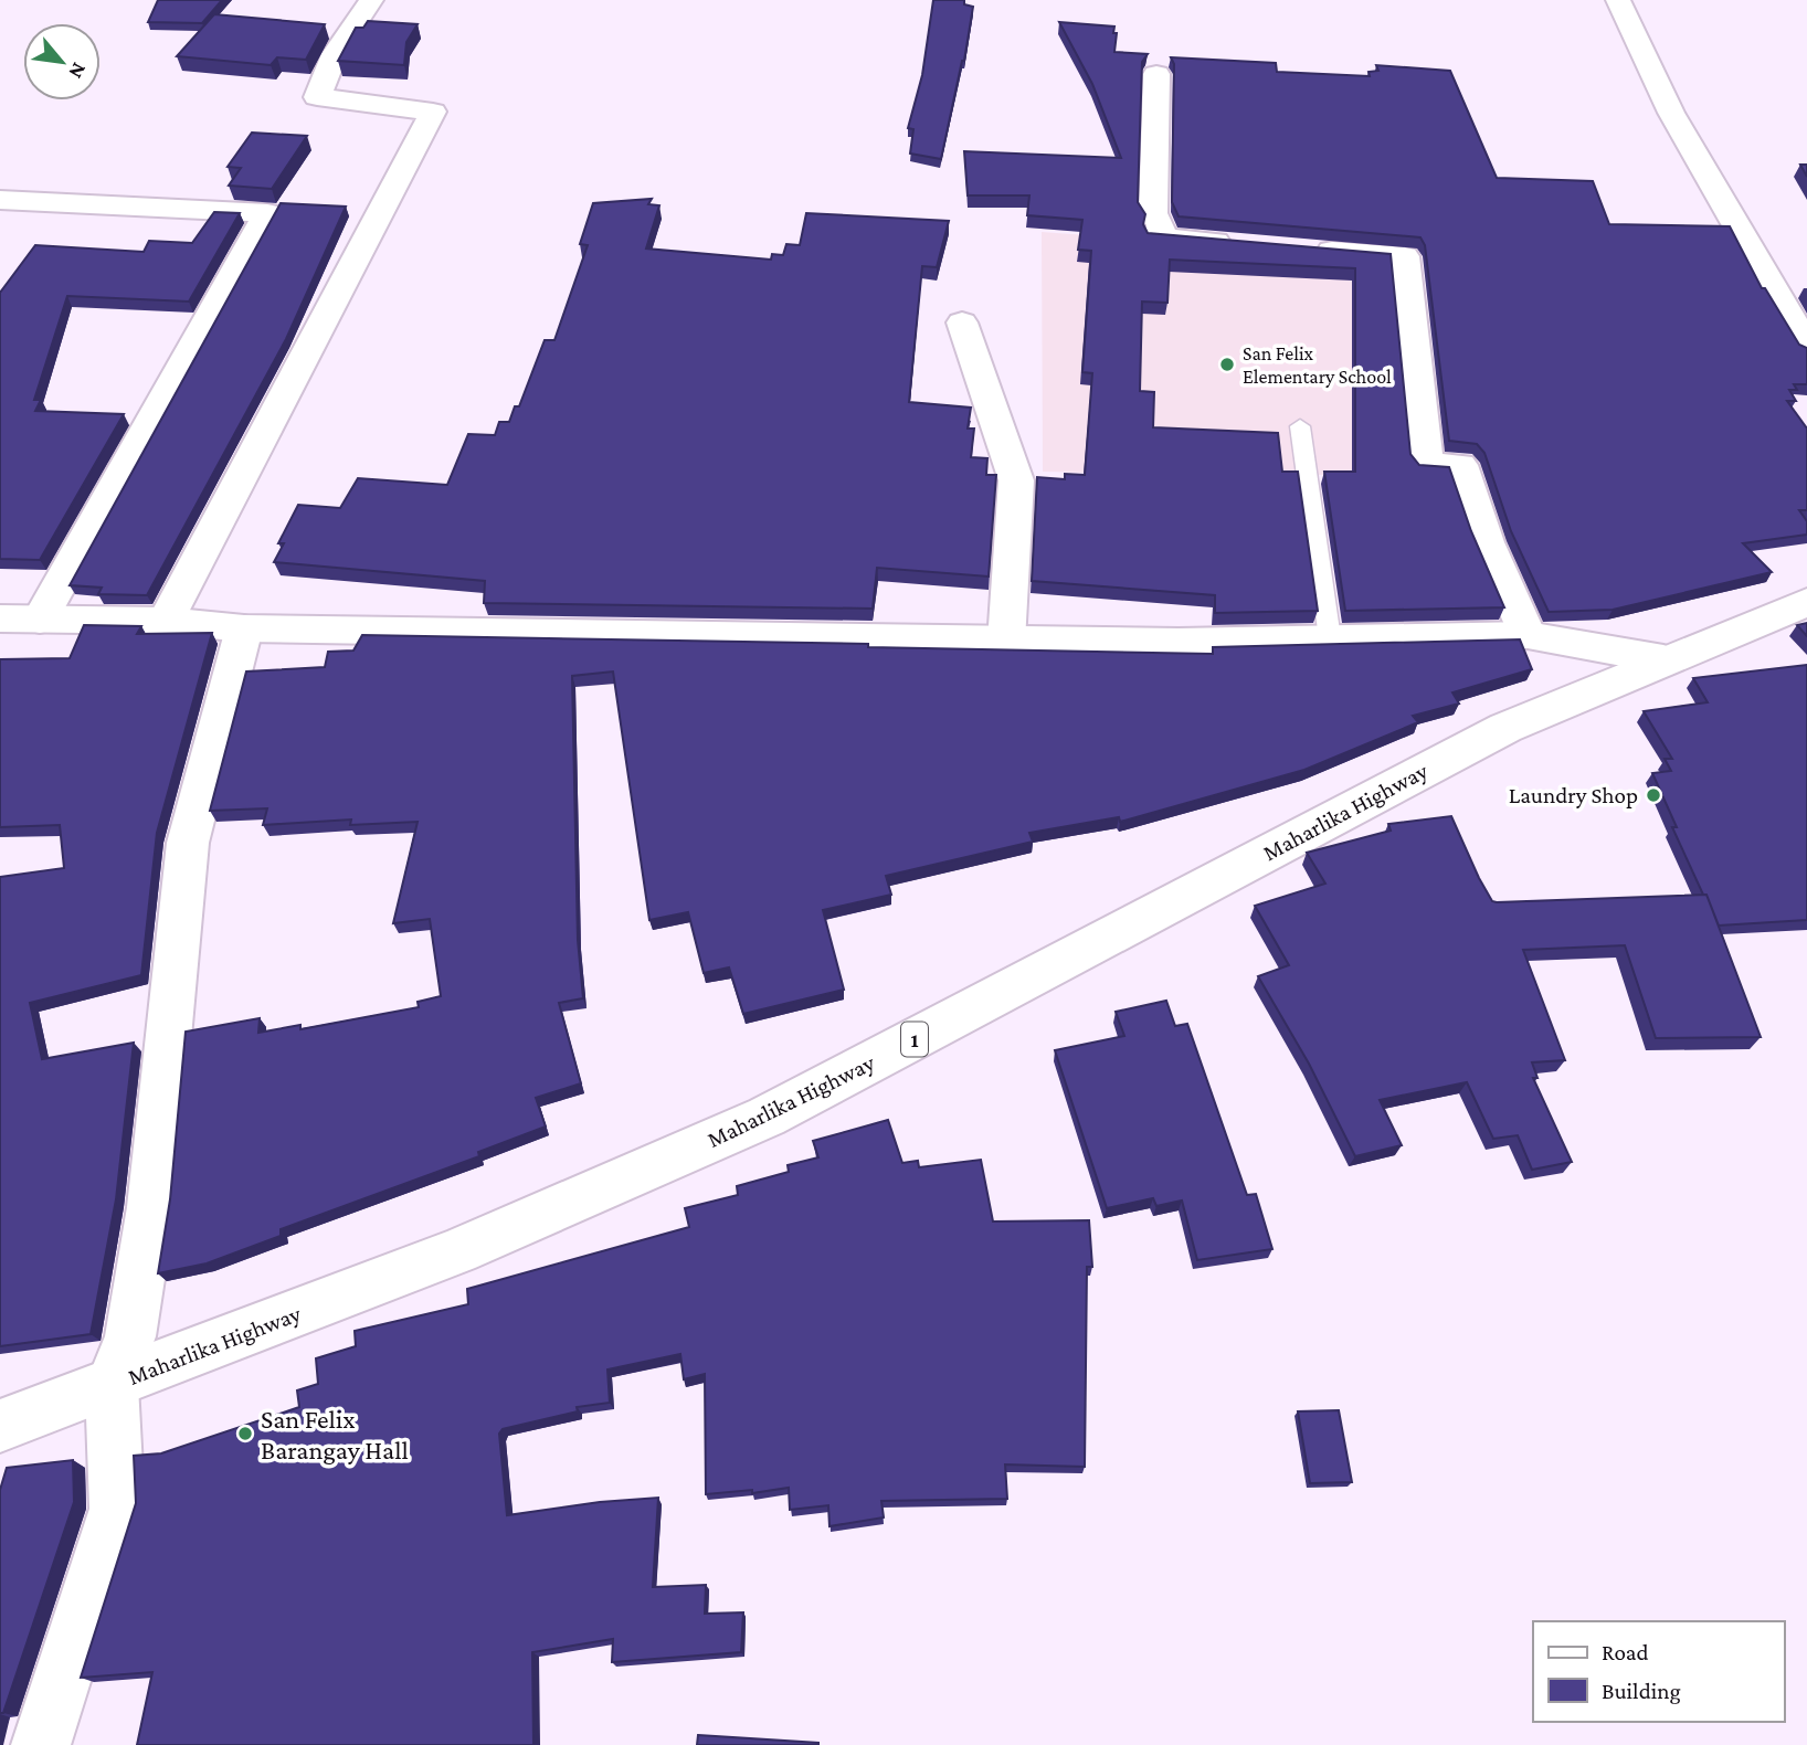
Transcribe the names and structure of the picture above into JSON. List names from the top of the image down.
{
  "streets": {
    "main road": ["Maharlika Highway", "1"]
  },
  "places": ["San Felix Elementary School", "Laundry Shop", "San Felix Barangay Hall"],
  "legend": ["Road", "Building"],
  "north": "bottom right"
}
